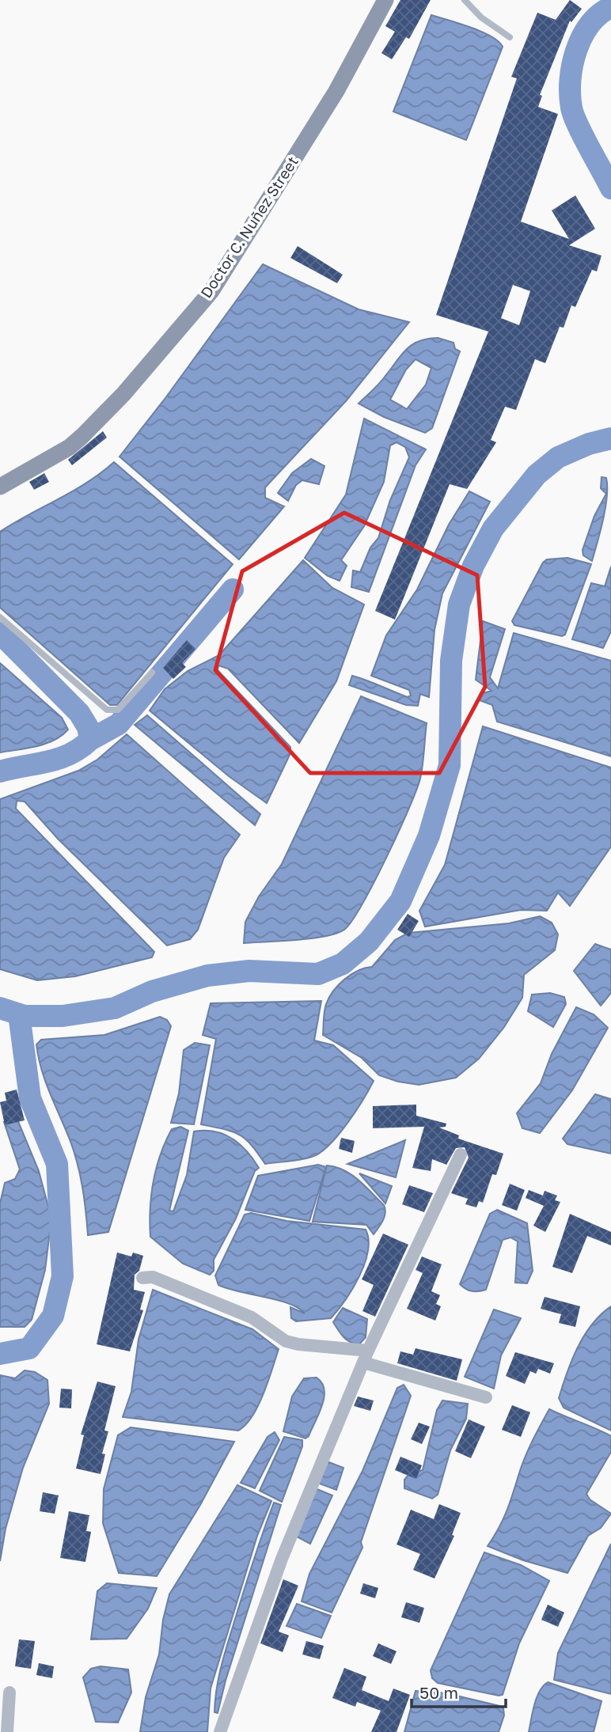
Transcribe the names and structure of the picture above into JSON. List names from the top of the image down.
{
  "streets": {
    "main road": ["Doctor C. Nuñez Street"]
  },
  "scale_bar": "50 m"
}
